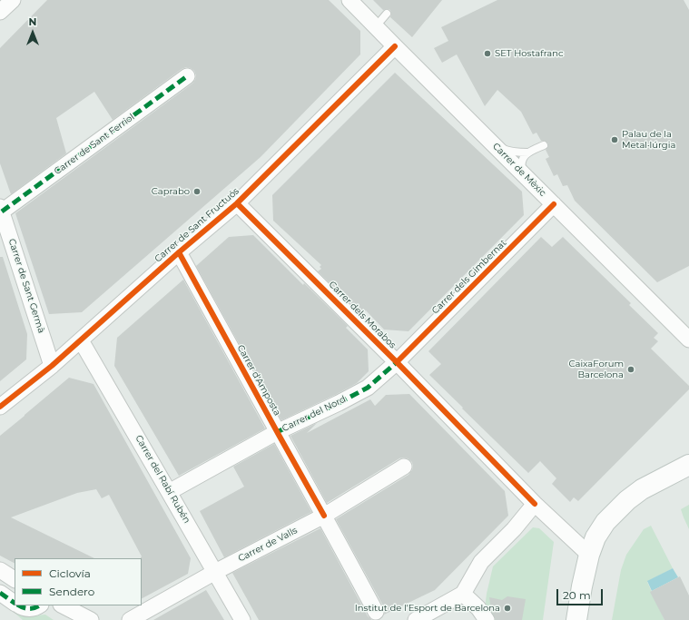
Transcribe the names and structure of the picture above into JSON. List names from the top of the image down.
{
  "streets": {
    "street": [
      "Carrer de Sant Ferriol",
      "Carrer de Mèxic",
      "Carrer de Sant Fructuós",
      "Carrer dels Gimbernat",
      "Carrer de Sant Germà",
      "Carrer dels Morabos",
      "Carrer d'Amposta",
      "Carrer del Nord",
      "Carrer del Rabí Rubén",
      "Carrer de Valls"
    ]
  },
  "crossings": [
    ["Carrer de Sant Ferriol", "Carrer de Sant Germà"],
    ["Carrer de Mèxic", "Carrer de Sant Fructuós"],
    ["Carrer de Mèxic", "Carrer dels Gimbernat"],
    ["Carrer de Sant Fructuós", "Carrer de Sant Germà"],
    ["Carrer de Sant Fructuós", "Carrer dels Morabos"],
    ["Carrer de Sant Fructuós", "Carrer d'Amposta"],
    ["Carrer de Sant Fructuós", "Carrer del Rabí Rubén"],
    ["Carrer dels Gimbernat", "Carrer dels Morabos"],
    ["Carrer dels Gimbernat", "Carrer del Nord"],
    ["Carrer dels Morabos", "Carrer del Nord"],
    ["Carrer d'Amposta", "Carrer del Nord"],
    ["Carrer d'Amposta", "Carrer de Valls"],
    ["Carrer del Nord", "Carrer del Rabí Rubén"],
    ["Carrer del Rabí Rubén", "Carrer de Valls"]
  ],
  "places": [
    "SET Hostafranc",
    "Palau de la Metal·lúrgia",
    "Caprabo",
    "CaixaForum Barcelona",
    "Institut de l'Esport de Barcelona"
  ],
  "legend": ["Ciclovía", "Sendero"],
  "scale_bar": "20 m",
  "north": "top"
}
